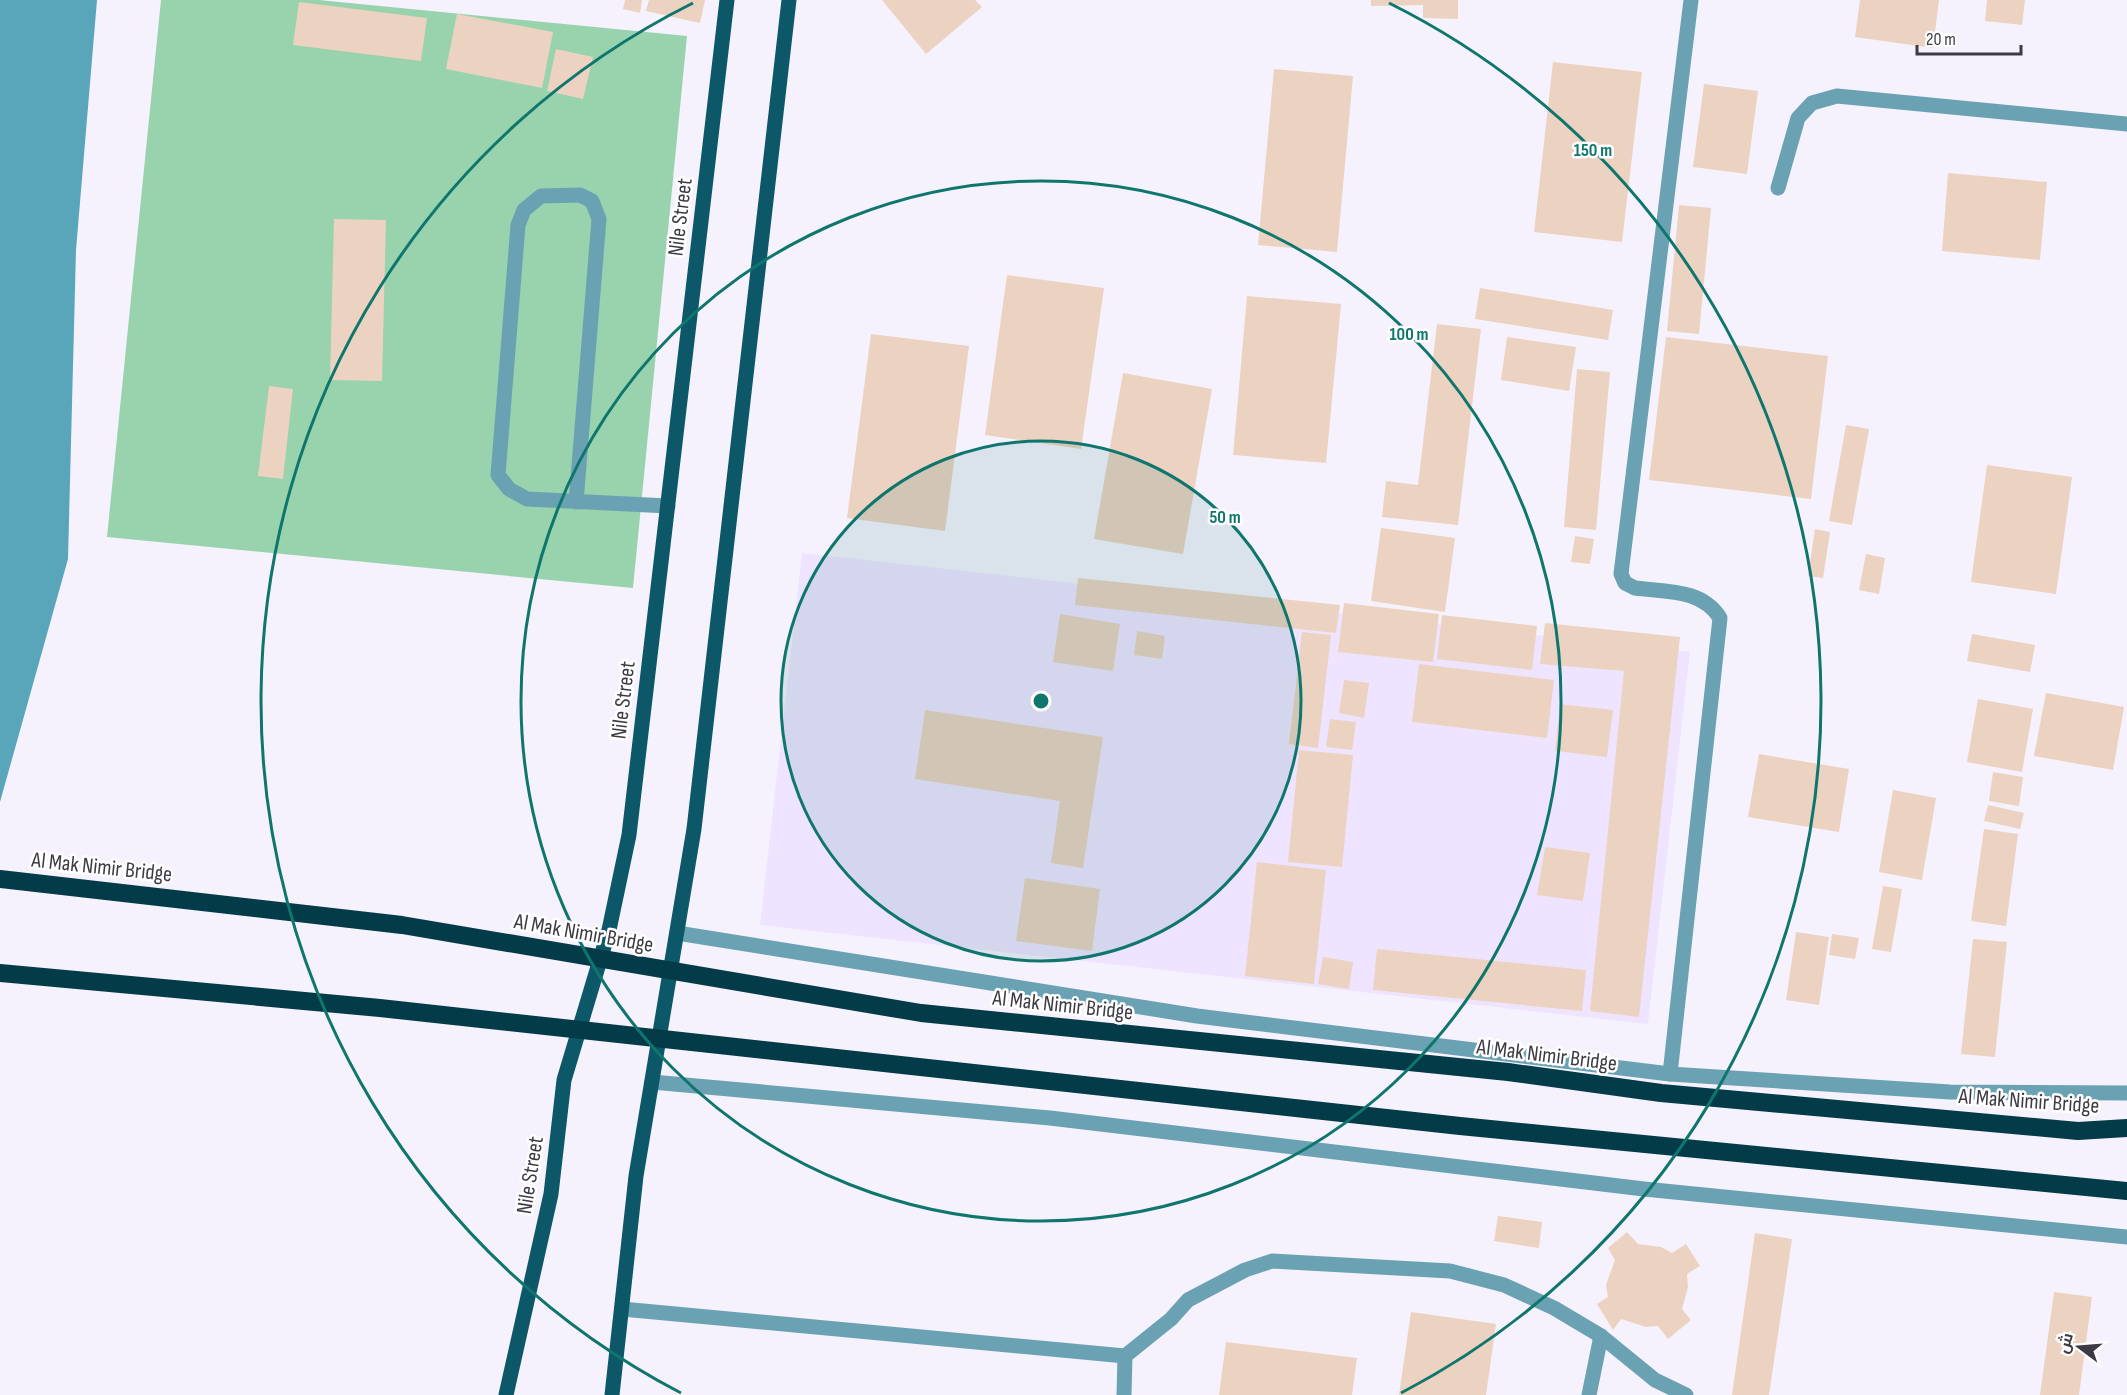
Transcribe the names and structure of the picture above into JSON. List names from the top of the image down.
{
  "streets": {
    "highway": ["Al Mak Nimir Bridge"],
    "main road": ["Nile Street"]
  },
  "scale_bar": "20 m",
  "north": "left",
  "rings": ["150 m", "100 m", "50 m"]
}
